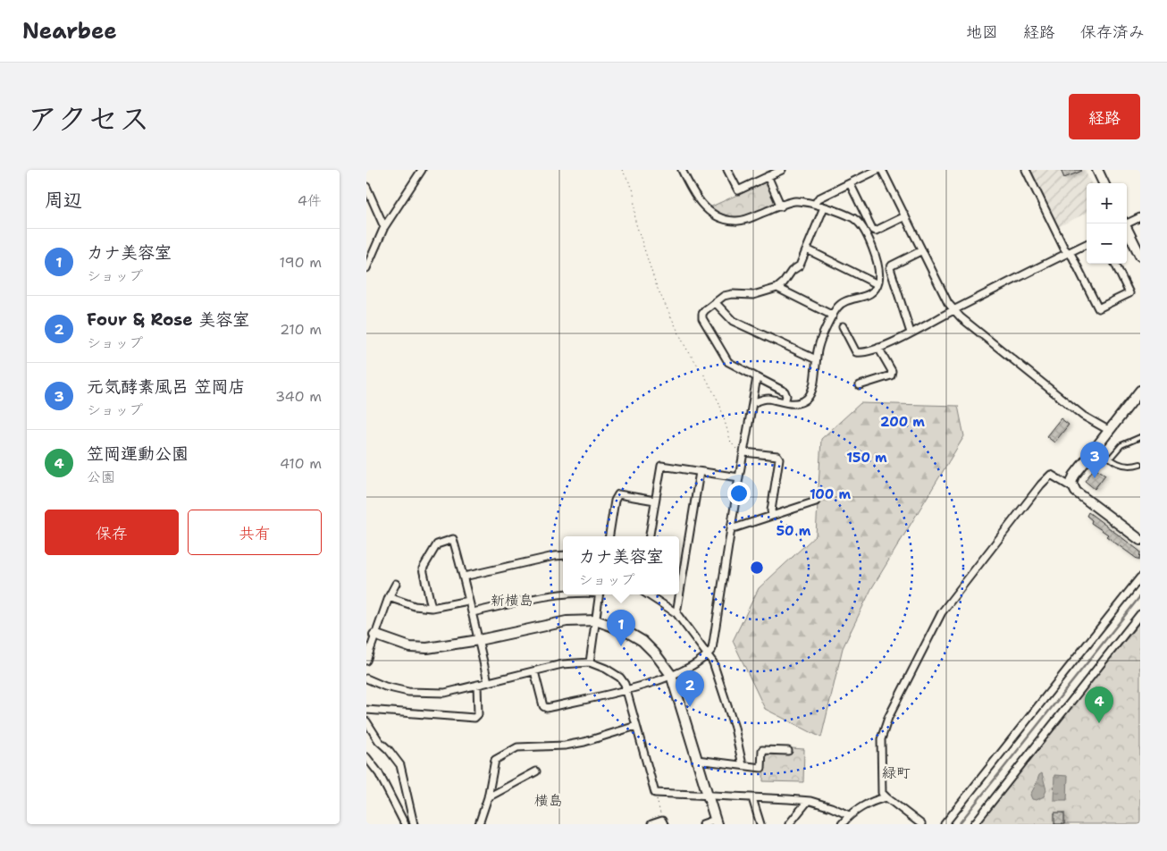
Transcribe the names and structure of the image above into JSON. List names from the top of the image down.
{
  "districts": ["新横島", "緑町", "横島"],
  "page": {
    "header": "Nearbee",
    "nav": ["地図", "経路", "保存済み"],
    "title": "アクセス",
    "buttons": [
      "経路",
      ["保存", "共有"]
    ],
    "heading": ["周辺", "4件"],
    "map_buttons": ["+", "−"],
    "list": [
      {
        "mark": "1",
        "name": "カナ美容室",
        "note": "ショップ",
        "value": "190 m"
      },
      {
        "mark": "2",
        "name": "Four & Rose 美容室",
        "note": "ショップ",
        "value": "210 m"
      },
      {
        "mark": "3",
        "name": "元気酵素風呂 笠岡店",
        "note": "ショップ",
        "value": "340 m"
      },
      {
        "mark": "4",
        "name": "笠岡運動公園",
        "note": "公園",
        "value": "410 m"
      }
    ],
    "pins": [
      "3",
      "1",
      "2",
      "4"
    ],
    "popup": ["カナ美容室", "ショップ"]
  },
  "rings": [
    "200 m",
    "150 m",
    "100 m",
    "50 m"
  ]
}
